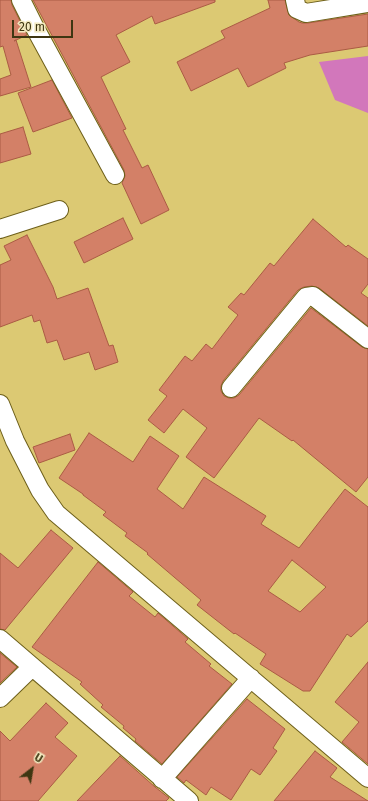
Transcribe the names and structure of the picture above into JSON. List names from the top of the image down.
{
  "scale_bar": "20 m",
  "north": "top right"
}
